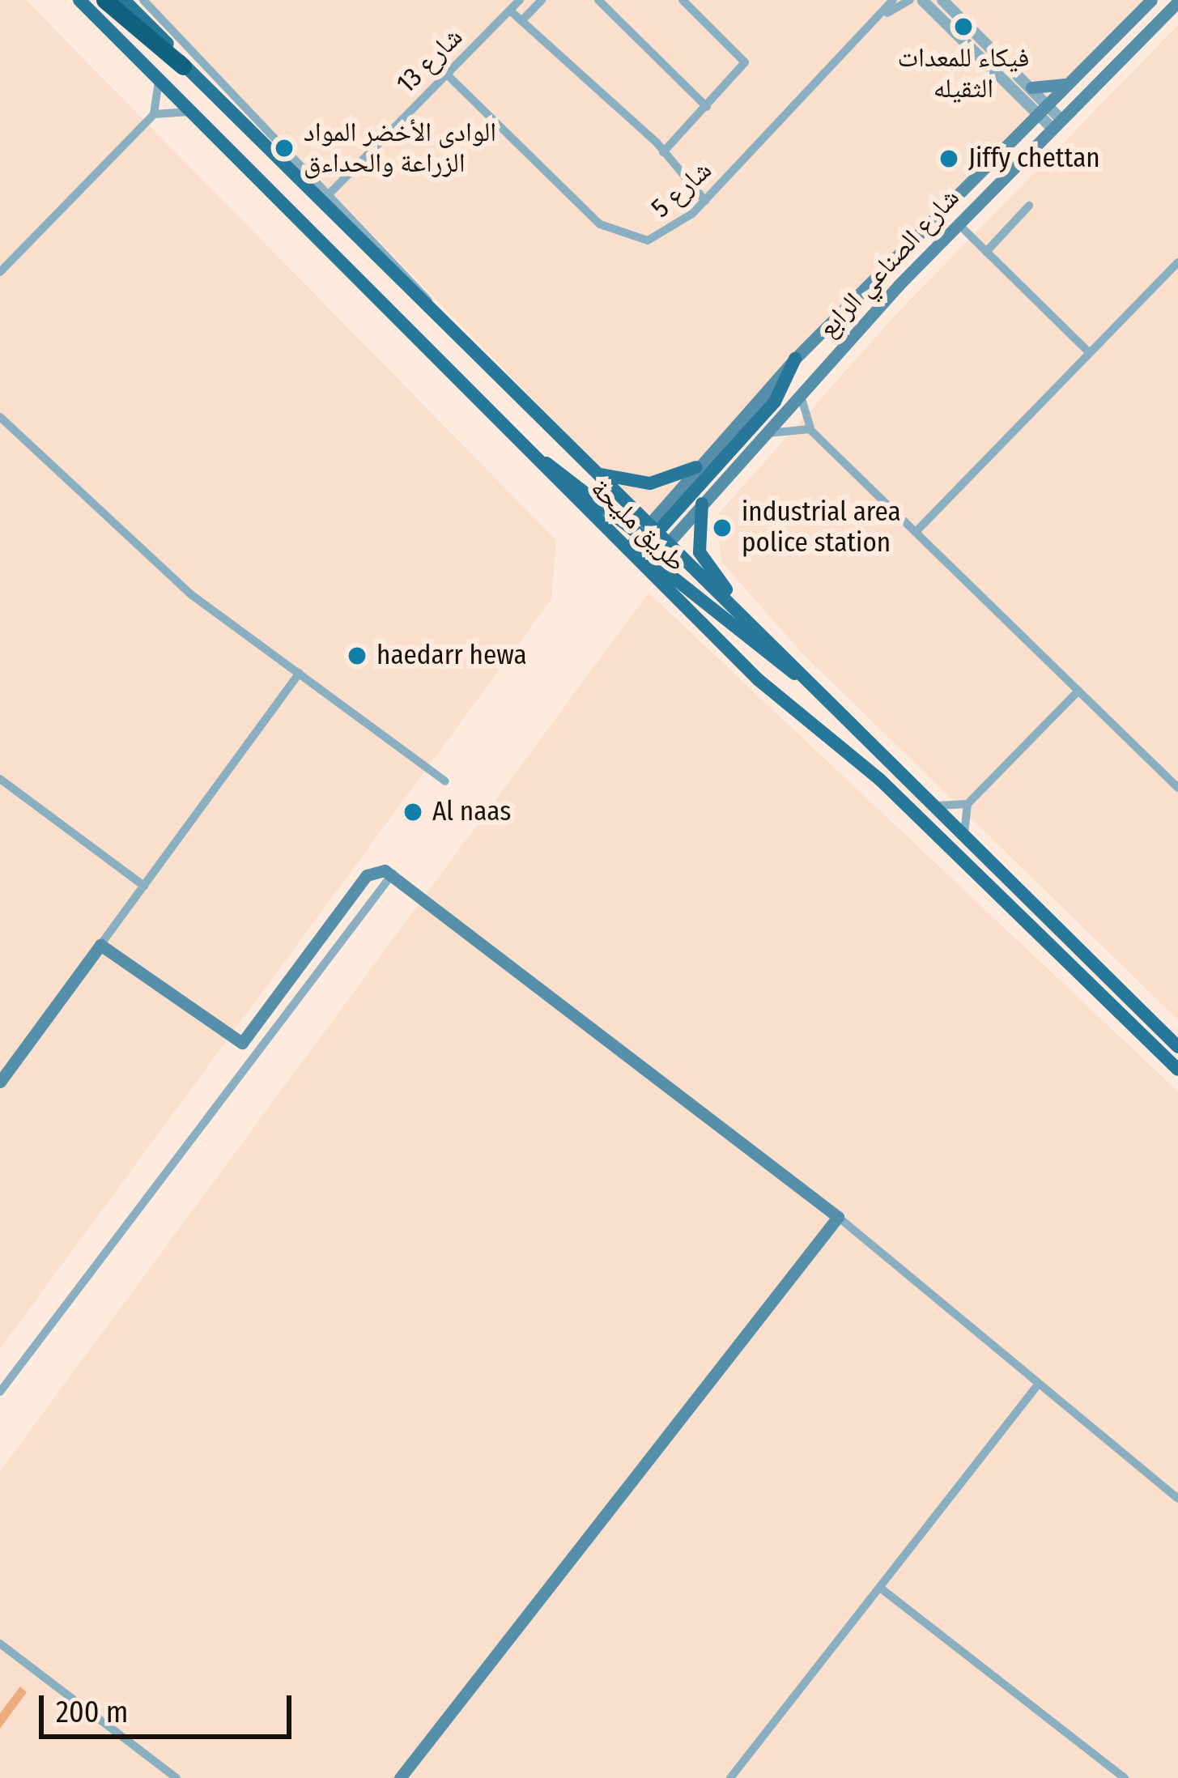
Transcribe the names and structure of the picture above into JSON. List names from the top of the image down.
{
  "streets": {
    "main road": ["شارع الصناعي الرابع", "طريق مليحة"],
    "street": ["شارع 13", "شارع 5"]
  },
  "crossings": [
    ["شارع 13", "شارع 5"],
    ["شارع الصناعي الرابع", "طريق مليحة"]
  ],
  "places": [
    "فيكاء للمعدات الثقيله",
    "الوادى الأخضر المواد الزراعة والحداءق",
    "Jiffy chettan",
    "industrial area police station",
    "haedarr hewa",
    "Al naas"
  ],
  "scale_bar": "200 m"
}
